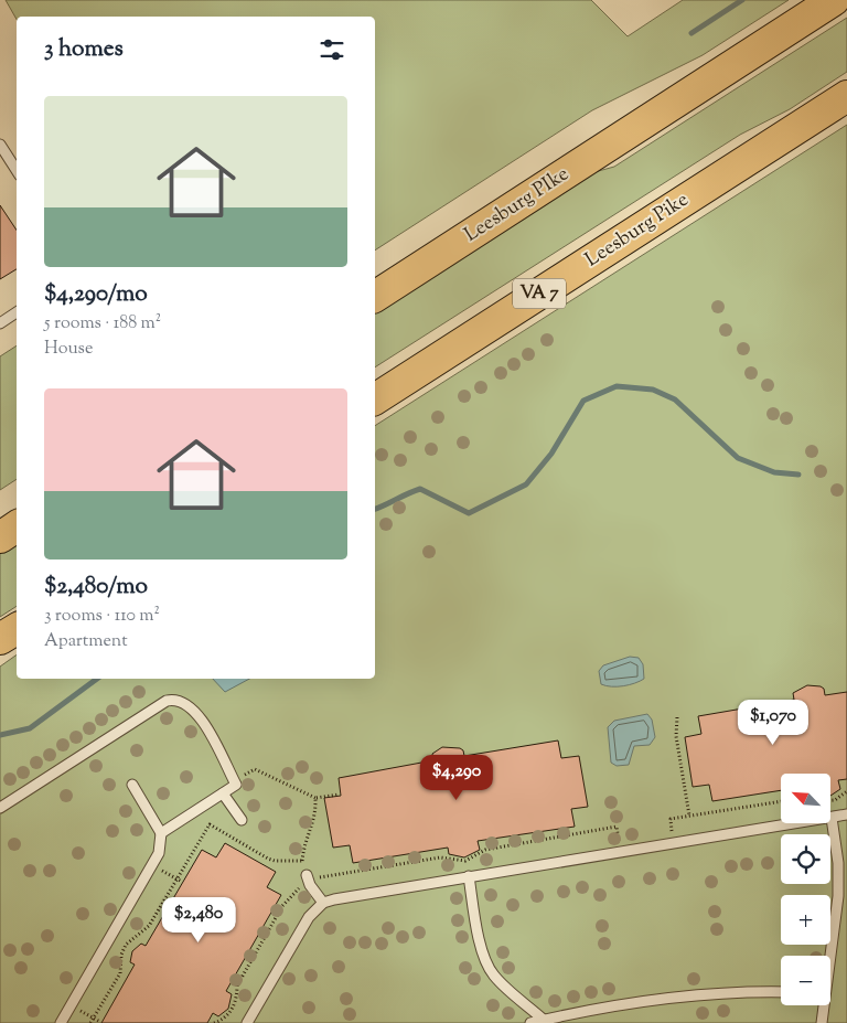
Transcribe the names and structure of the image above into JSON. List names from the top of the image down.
{
  "streets": {
    "highway": ["Leesburg PIke", "Leesburg Pike", "VA 7"]
  },
  "north": "top left",
  "page": {
    "heading": "3 homes",
    "list": [
      {
        "name": "$4,290/mo",
        "note": "5 rooms · 188 m² · House"
      },
      {
        "name": "$2,480/mo",
        "note": "3 rooms · 110 m² · Apartment"
      }
    ],
    "price": ["$1,070", "$4,290", "$2,480"],
    "map_buttons": ["+", "−"]
  }
}
